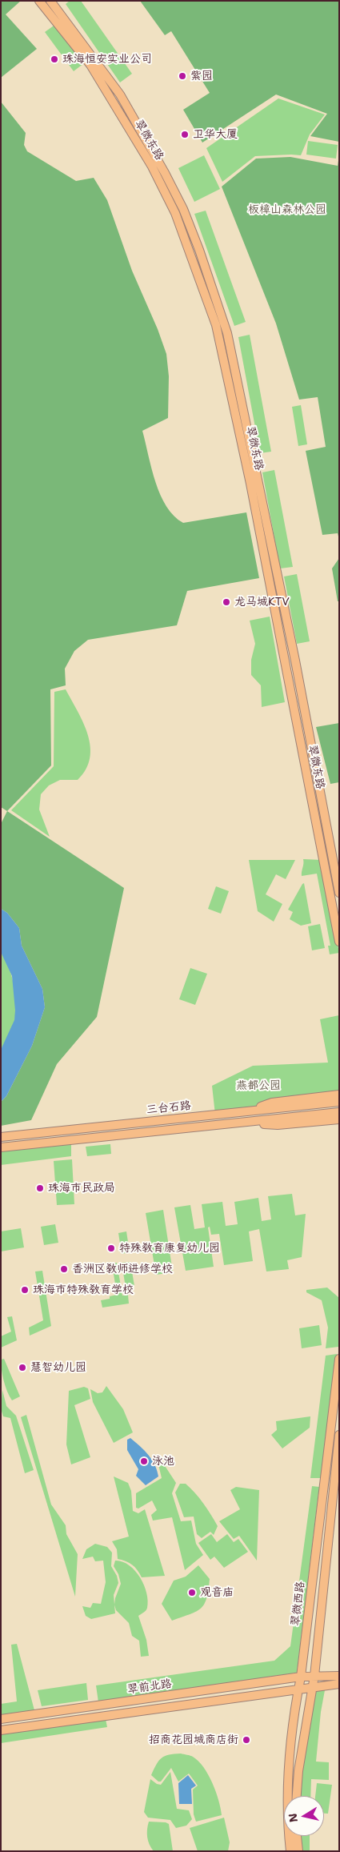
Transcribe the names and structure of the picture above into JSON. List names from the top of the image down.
{
  "streets": {
    "main road": [
      "翠微东路",
      "三台石路",
      "翠微西路",
      "翠前北路"
    ]
  },
  "crossings": [
    ["翠微西路", "翠前北路"]
  ],
  "parks": ["板樟山森林公园", "燕都公园"],
  "places": [
    "珠海恒安实业公司",
    "紫园",
    "卫华大厦",
    "龙马城KTV",
    "珠海市民政局",
    "特殊教育康复幼儿园",
    "香洲区教师进修学校",
    "珠海市特殊教育学校",
    "慧智幼儿园",
    "泳池",
    "观音庙",
    "招商花园城商店街"
  ],
  "north": "left"
}
